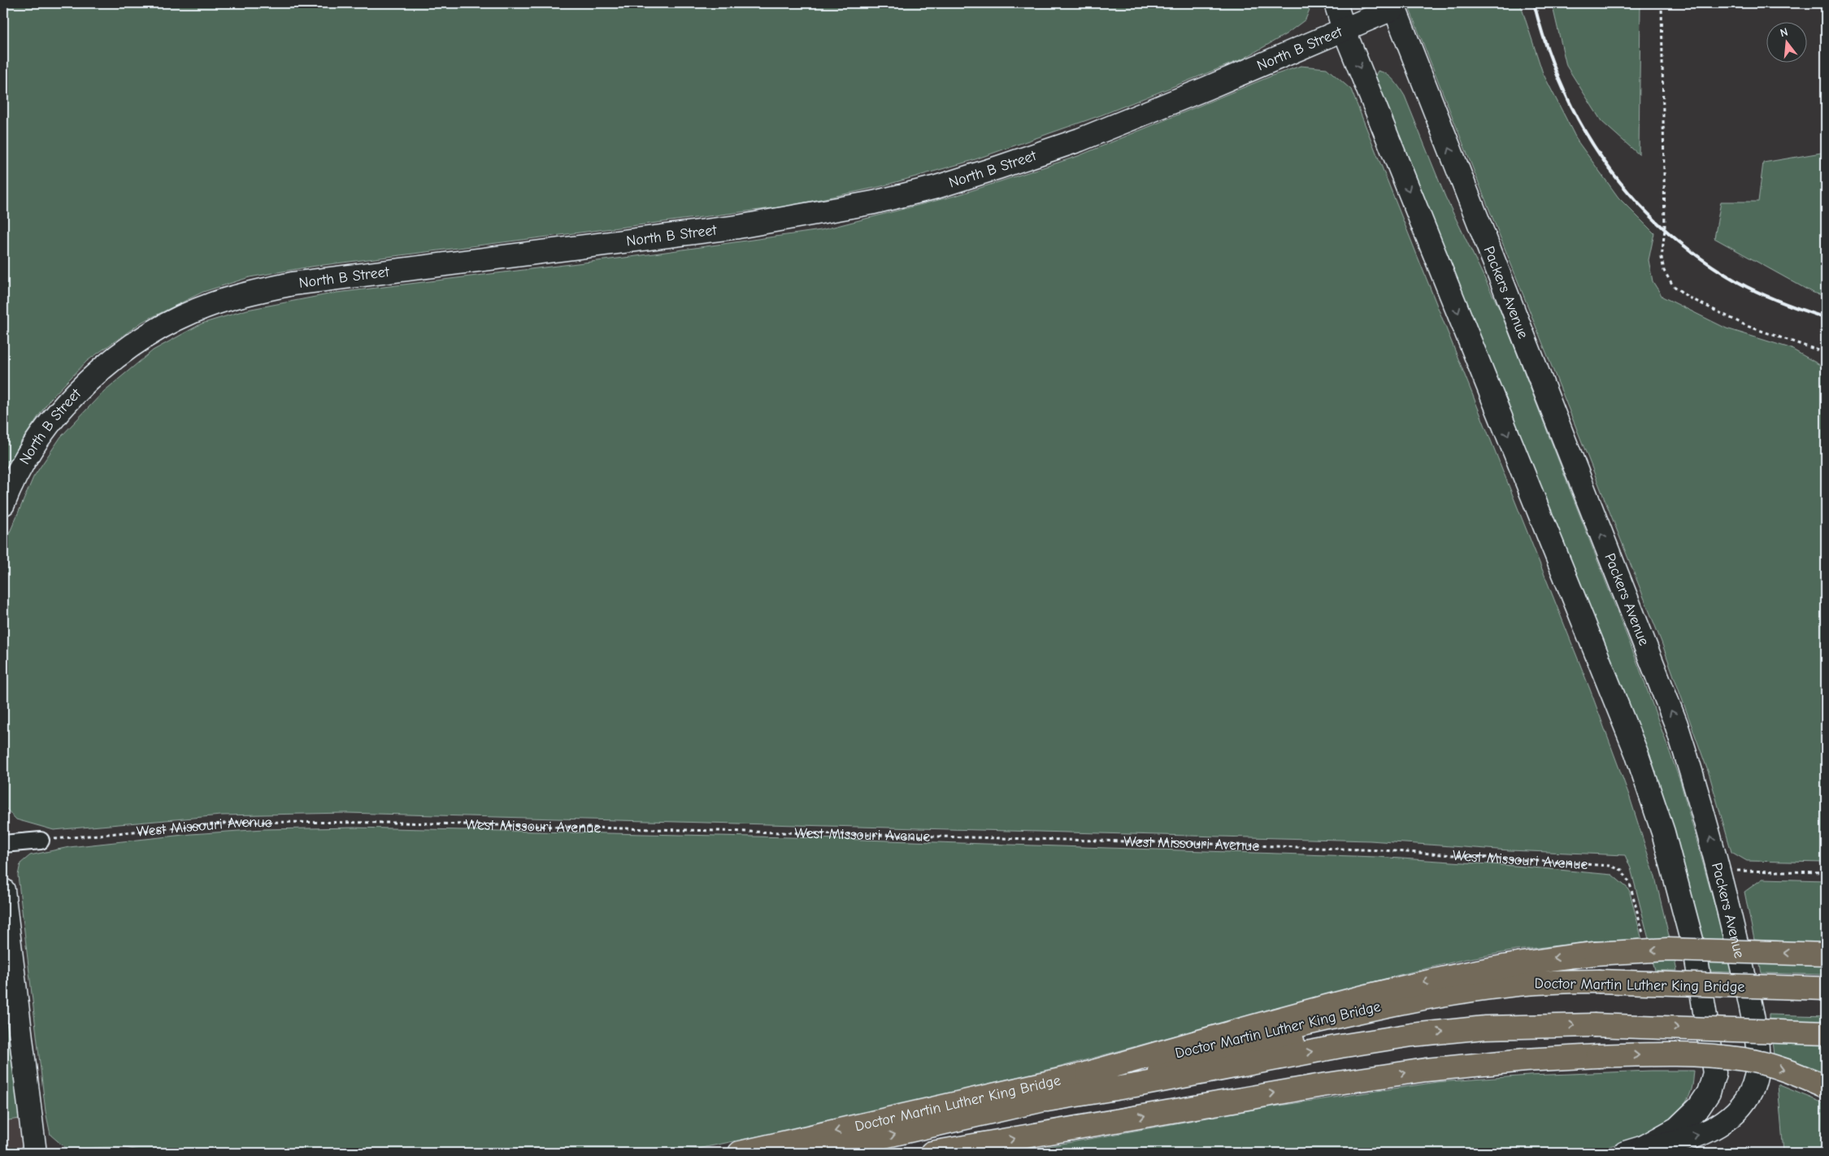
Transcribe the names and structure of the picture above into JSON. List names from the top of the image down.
{
  "streets": {
    "main road": ["North B Street", "Packers Avenue", "Doctor Martin Luther King Bridge"],
    "path": ["West Missouri Avenue"]
  },
  "crossings": [
    ["North B Street", "Packers Avenue"]
  ],
  "north": "top"
}
